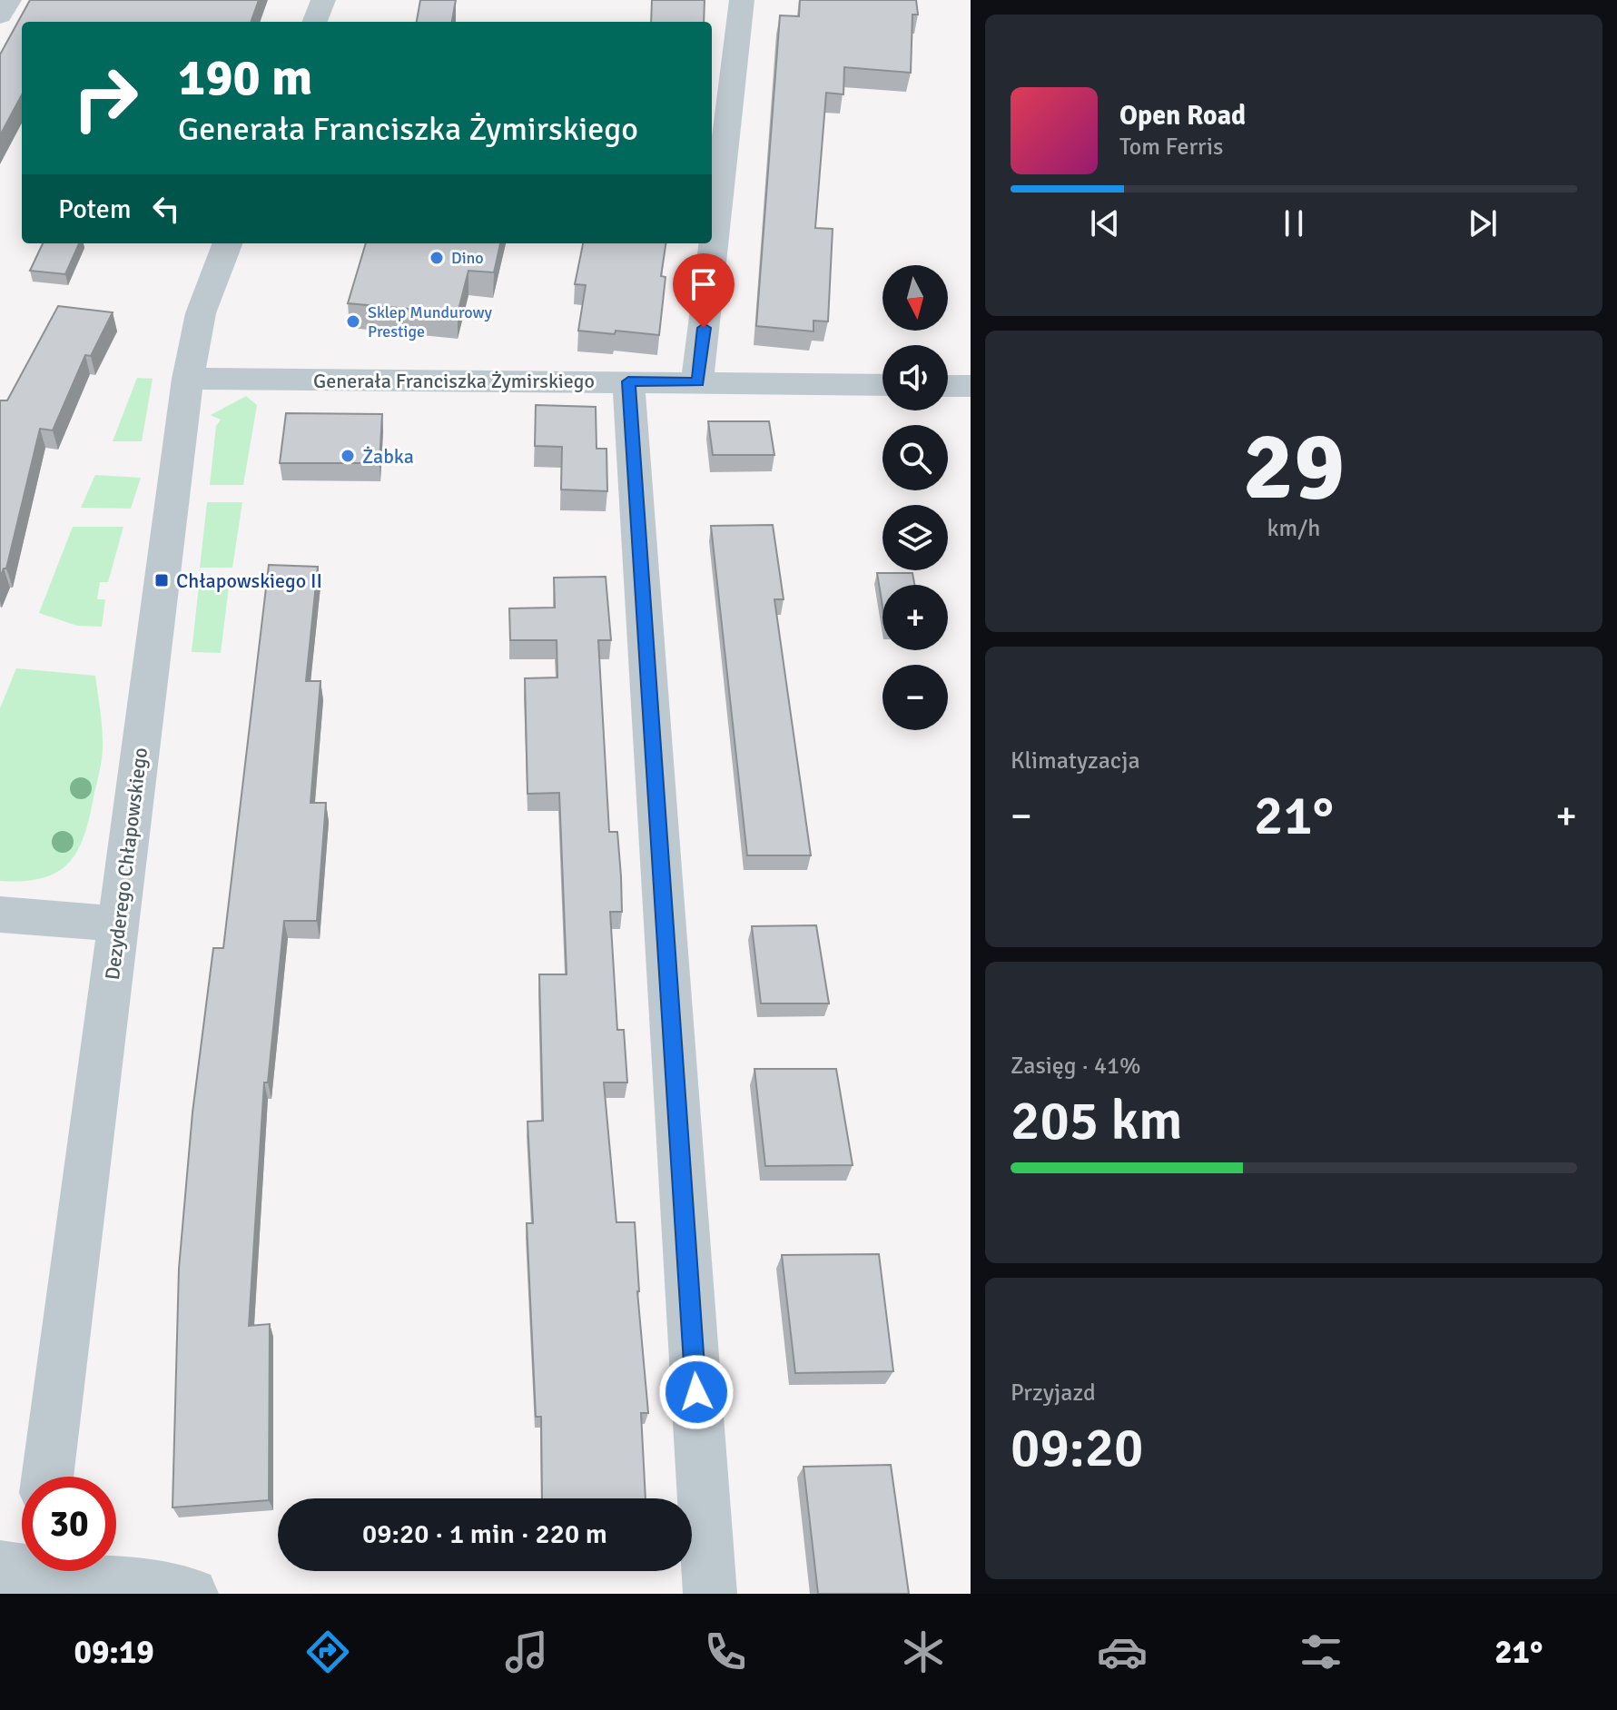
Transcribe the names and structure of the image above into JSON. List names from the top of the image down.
{
  "streets": {
    "street": ["Generała Franciszka Żymirskiego", "Dezyderego Chłapowskiego"]
  },
  "crossings": [
    ["Generała Franciszka Żymirskiego", "Dezyderego Chłapowskiego"]
  ],
  "places": {
    "other": ["Dino", "Sklep Mundurowy Prestige", "Żabka"],
    "transit": ["Chłapowskiego II"]
  },
  "north": "bottom",
  "page": {
    "turn": ["190 m", "Generała Franciszka Żymirskiego"],
    "song": ["Open Road", "Tom Ferris"],
    "then": "Potem",
    "map_buttons": ["+", "−"],
    "tile": [
      ["29", "km/h"],
      "Klimatyzacja",
      ["Zasięg · 41%", "205 km"],
      ["Przyjazd", "09:20"]
    ],
    "heat": ["−", "21°", "+"],
    "limit": "30",
    "trip": "09:20 · 1 min · 220 m",
    "tabs": ["09:19", "21°"]
  }
}
